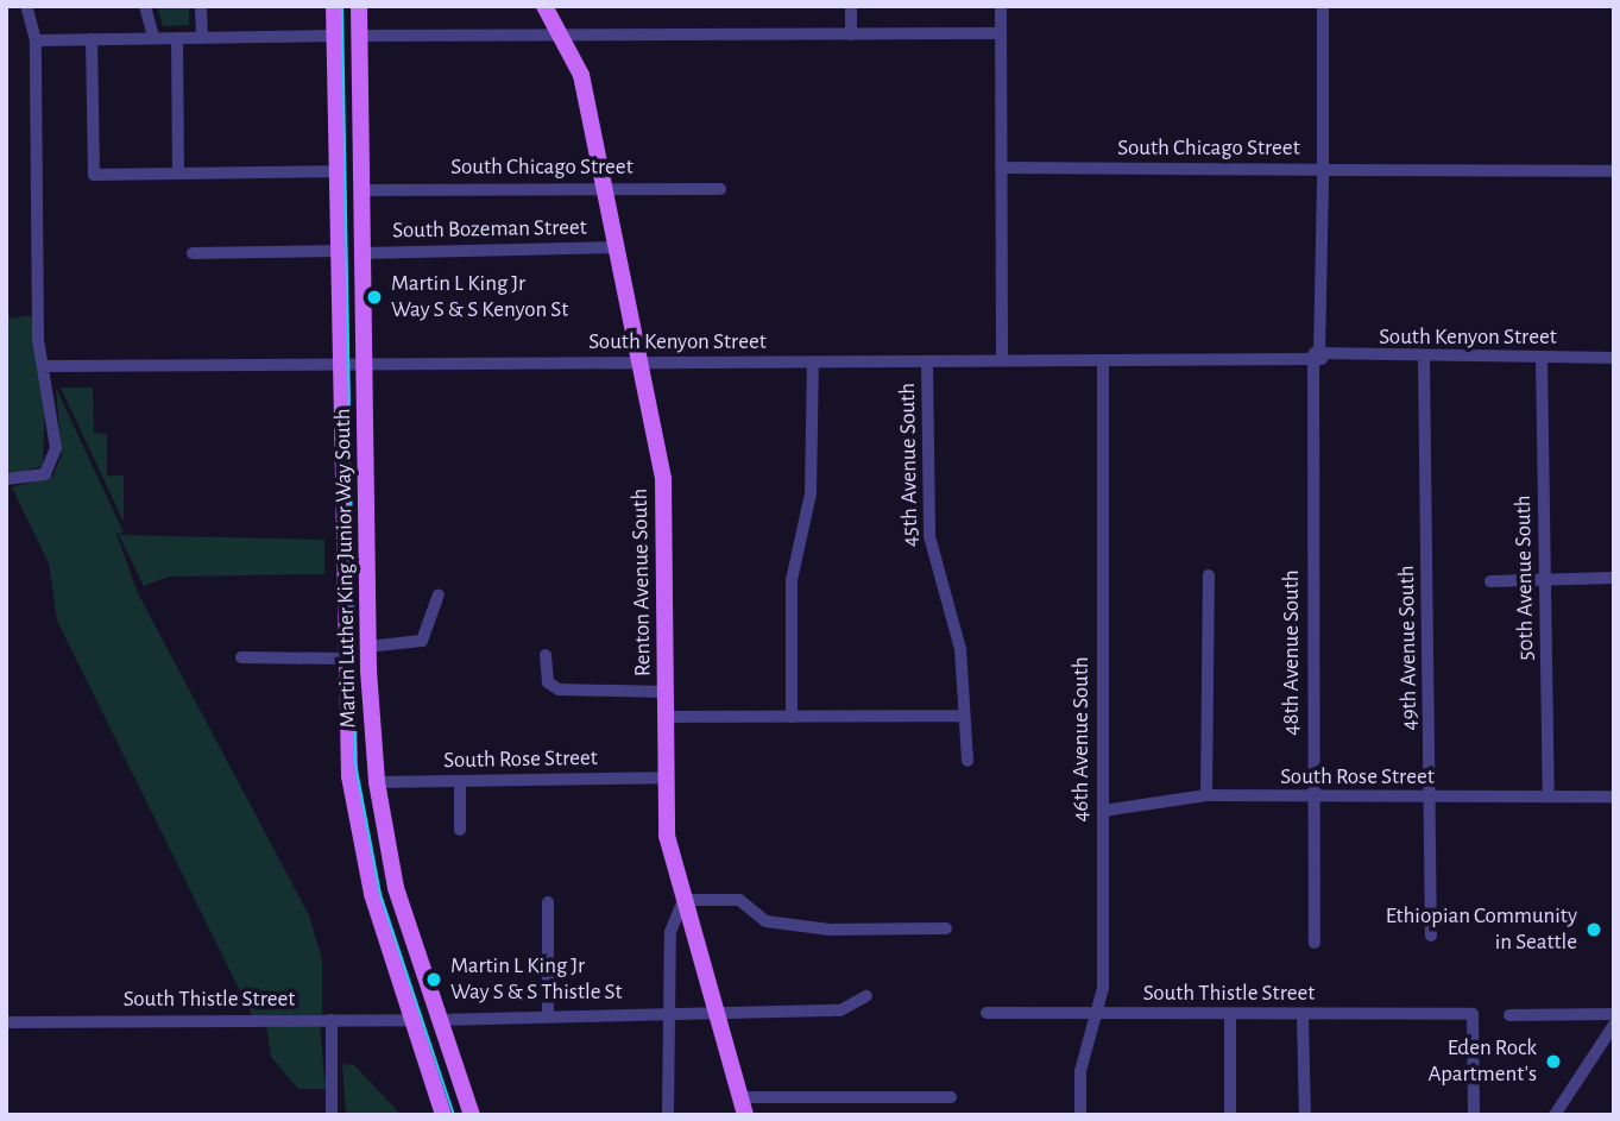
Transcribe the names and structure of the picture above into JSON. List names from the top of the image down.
{
  "streets": {
    "main road": ["Martin Luther King Junior Way South", "Renton Avenue South"],
    "street": [
      "South Chicago Street",
      "South Bozeman Street",
      "South Kenyon Street",
      "45th Avenue South",
      "50th Avenue South",
      "49th Avenue South",
      "48th Avenue South",
      "46th Avenue South",
      "South Rose Street",
      "South Thistle Street"
    ]
  },
  "crossings": [
    ["South Chicago Street", "Martin Luther King Junior Way South"],
    ["South Chicago Street", "Renton Avenue South"],
    ["South Chicago Street", "48th Avenue South"],
    ["South Bozeman Street", "Martin Luther King Junior Way South"],
    ["South Bozeman Street", "Renton Avenue South"],
    ["South Kenyon Street", "45th Avenue South"],
    ["South Kenyon Street", "Martin Luther King Junior Way South"],
    ["South Kenyon Street", "50th Avenue South"],
    ["South Kenyon Street", "Renton Avenue South"],
    ["South Kenyon Street", "49th Avenue South"],
    ["South Kenyon Street", "48th Avenue South"],
    ["South Kenyon Street", "46th Avenue South"],
    ["Martin Luther King Junior Way South", "South Rose Street"],
    ["Martin Luther King Junior Way South", "South Thistle Street"],
    ["50th Avenue South", "South Rose Street"],
    ["Renton Avenue South", "South Rose Street"],
    ["49th Avenue South", "South Rose Street"],
    ["48th Avenue South", "South Rose Street"],
    ["46th Avenue South", "South Rose Street"],
    ["46th Avenue South", "South Thistle Street"]
  ],
  "places": [
    "Martin L King Jr Way S & S Kenyon St",
    "Ethiopian Community in Seattle",
    "Martin L King Jr Way S & S Thistle St",
    "Eden Rock Apartment's"
  ]
}
